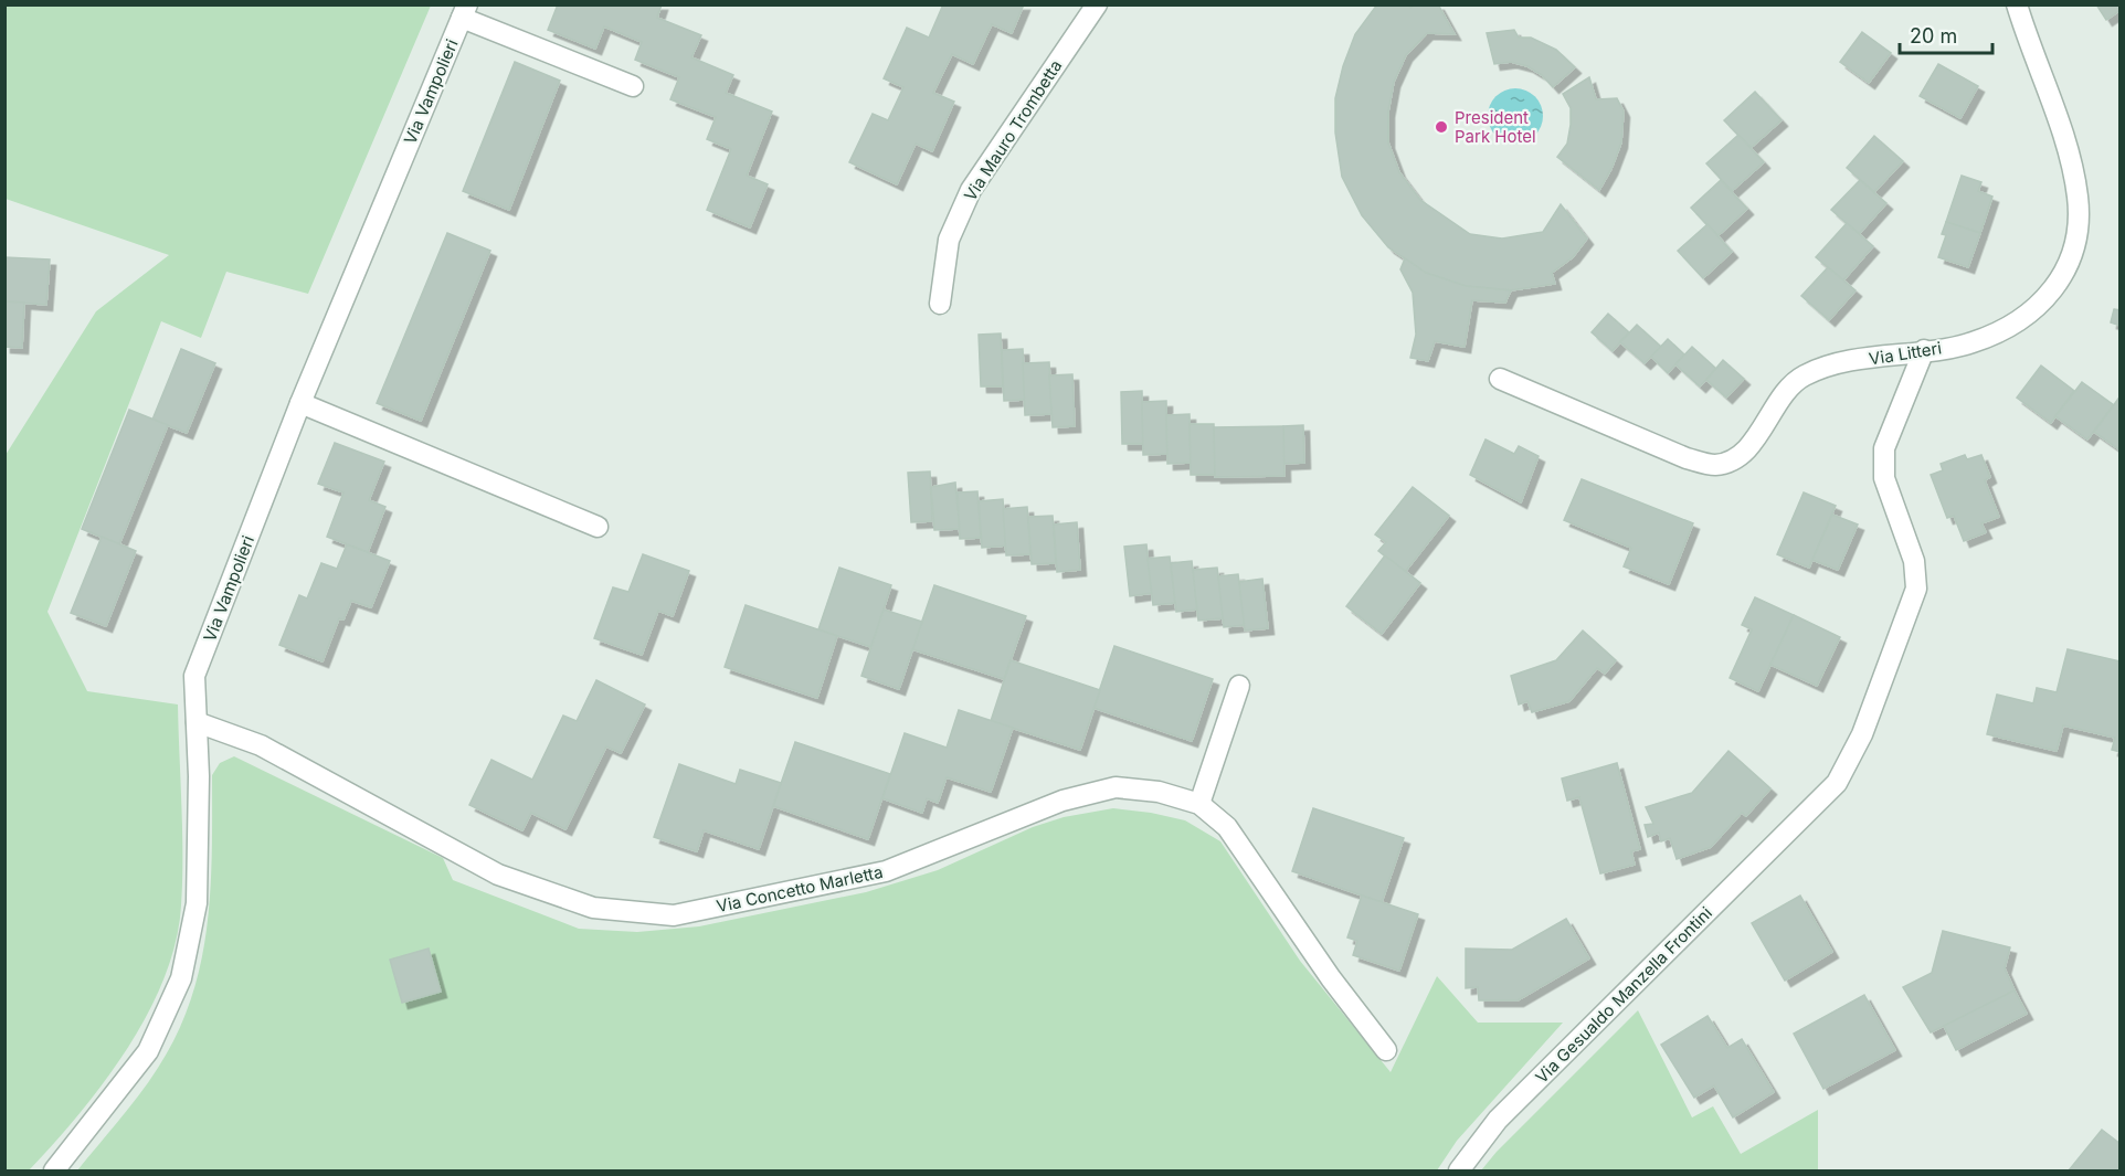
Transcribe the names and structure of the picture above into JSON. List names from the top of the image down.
{
  "streets": {
    "street": [
      "Via Vampolieri",
      "Via Mauro Trombetta",
      "Via Litteri",
      "Via Concetto Marletta",
      "Via Gesualdo Manzella Frontini"
    ]
  },
  "crossings": [
    ["Via Vampolieri", "Via Concetto Marletta"],
    ["Via Litteri", "Via Gesualdo Manzella Frontini"]
  ],
  "places": ["President Park Hotel"],
  "scale_bar": "20 m"
}
